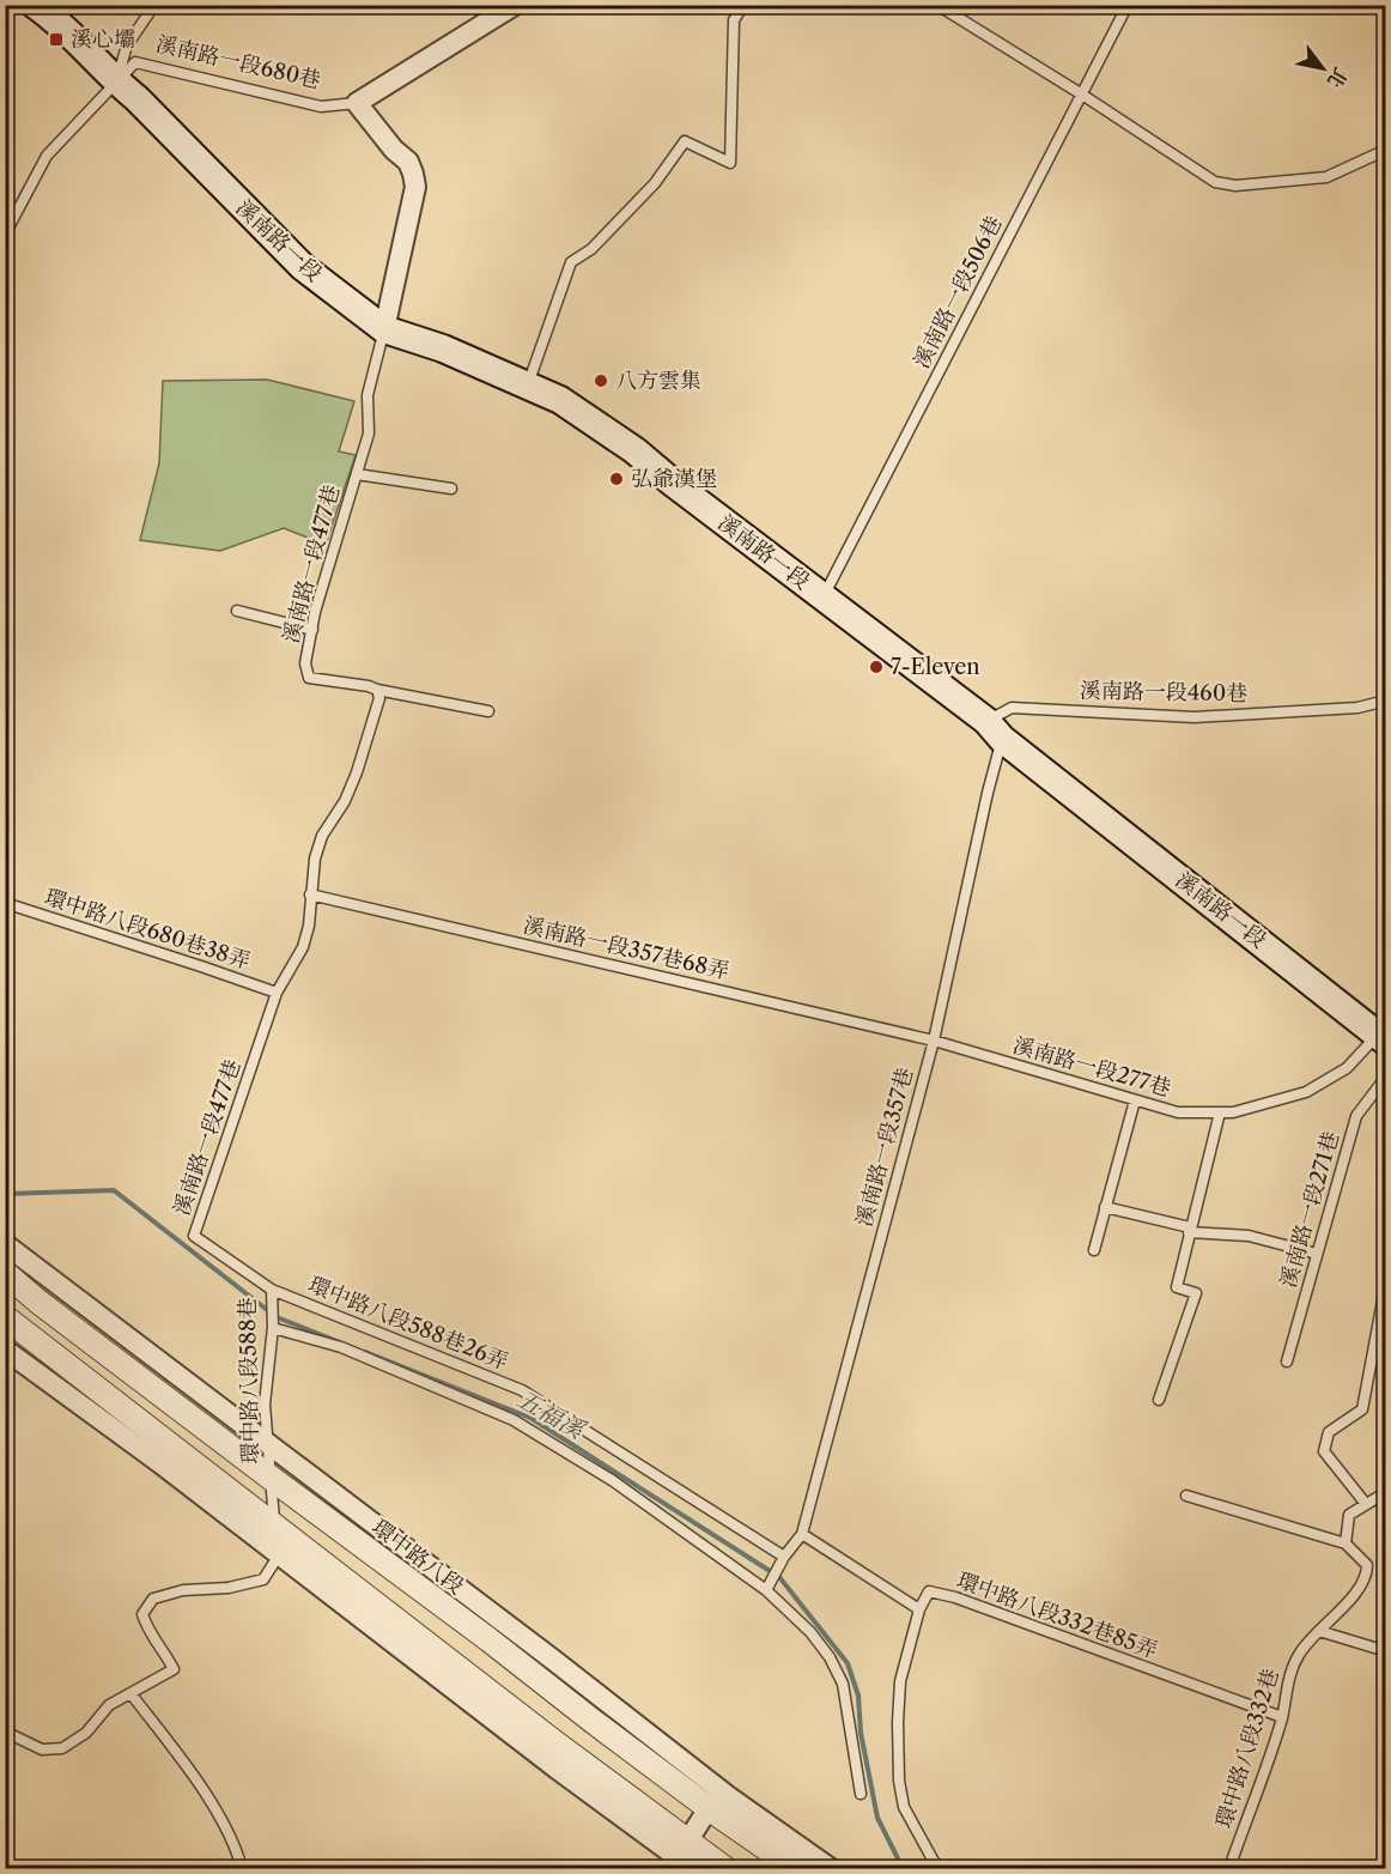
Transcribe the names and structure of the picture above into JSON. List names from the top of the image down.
{
  "streets": {
    "main road": ["溪南路一段"],
    "street": ["溪南路一段680巷", "環中路八段"],
    "lane": [
      "溪南路一段506巷",
      "溪南路一段477巷",
      "溪南路一段460巷",
      "環中路八段680巷38弄",
      "溪南路一段357巷68弄",
      "溪南路一段277巷",
      "溪南路一段357巷",
      "溪南路一段271巷",
      "環中路八段588巷26弄",
      "環中路八段588巷",
      "環中路八段332巷85弄",
      "環中路八段332巷"
    ]
  },
  "crossings": [
    ["溪南路一段680巷", "溪南路一段"],
    ["溪南路一段", "溪南路一段506巷"],
    ["溪南路一段", "溪南路一段477巷"],
    ["溪南路一段", "溪南路一段460巷"],
    ["溪南路一段", "溪南路一段277巷"],
    ["溪南路一段", "溪南路一段357巷"],
    ["溪南路一段477巷", "環中路八段680巷38弄"],
    ["溪南路一段477巷", "溪南路一段357巷68弄"],
    ["溪南路一段477巷", "環中路八段588巷"],
    ["溪南路一段460巷", "溪南路一段357巷"],
    ["溪南路一段357巷68弄", "溪南路一段277巷"],
    ["溪南路一段357巷68弄", "溪南路一段357巷"],
    ["溪南路一段277巷", "溪南路一段357巷"],
    ["溪南路一段357巷", "環中路八段588巷26弄"],
    ["環中路八段588巷26弄", "環中路八段588巷"],
    ["環中路八段588巷", "環中路八段"],
    ["環中路八段332巷85弄", "環中路八段332巷"]
  ],
  "water": ["五福溪"],
  "places": {
    "transit": ["溪心壩"],
    "other": ["八方雲集", "弘爺漢堡", "7-Eleven"]
  },
  "north": "bottom right"
}
